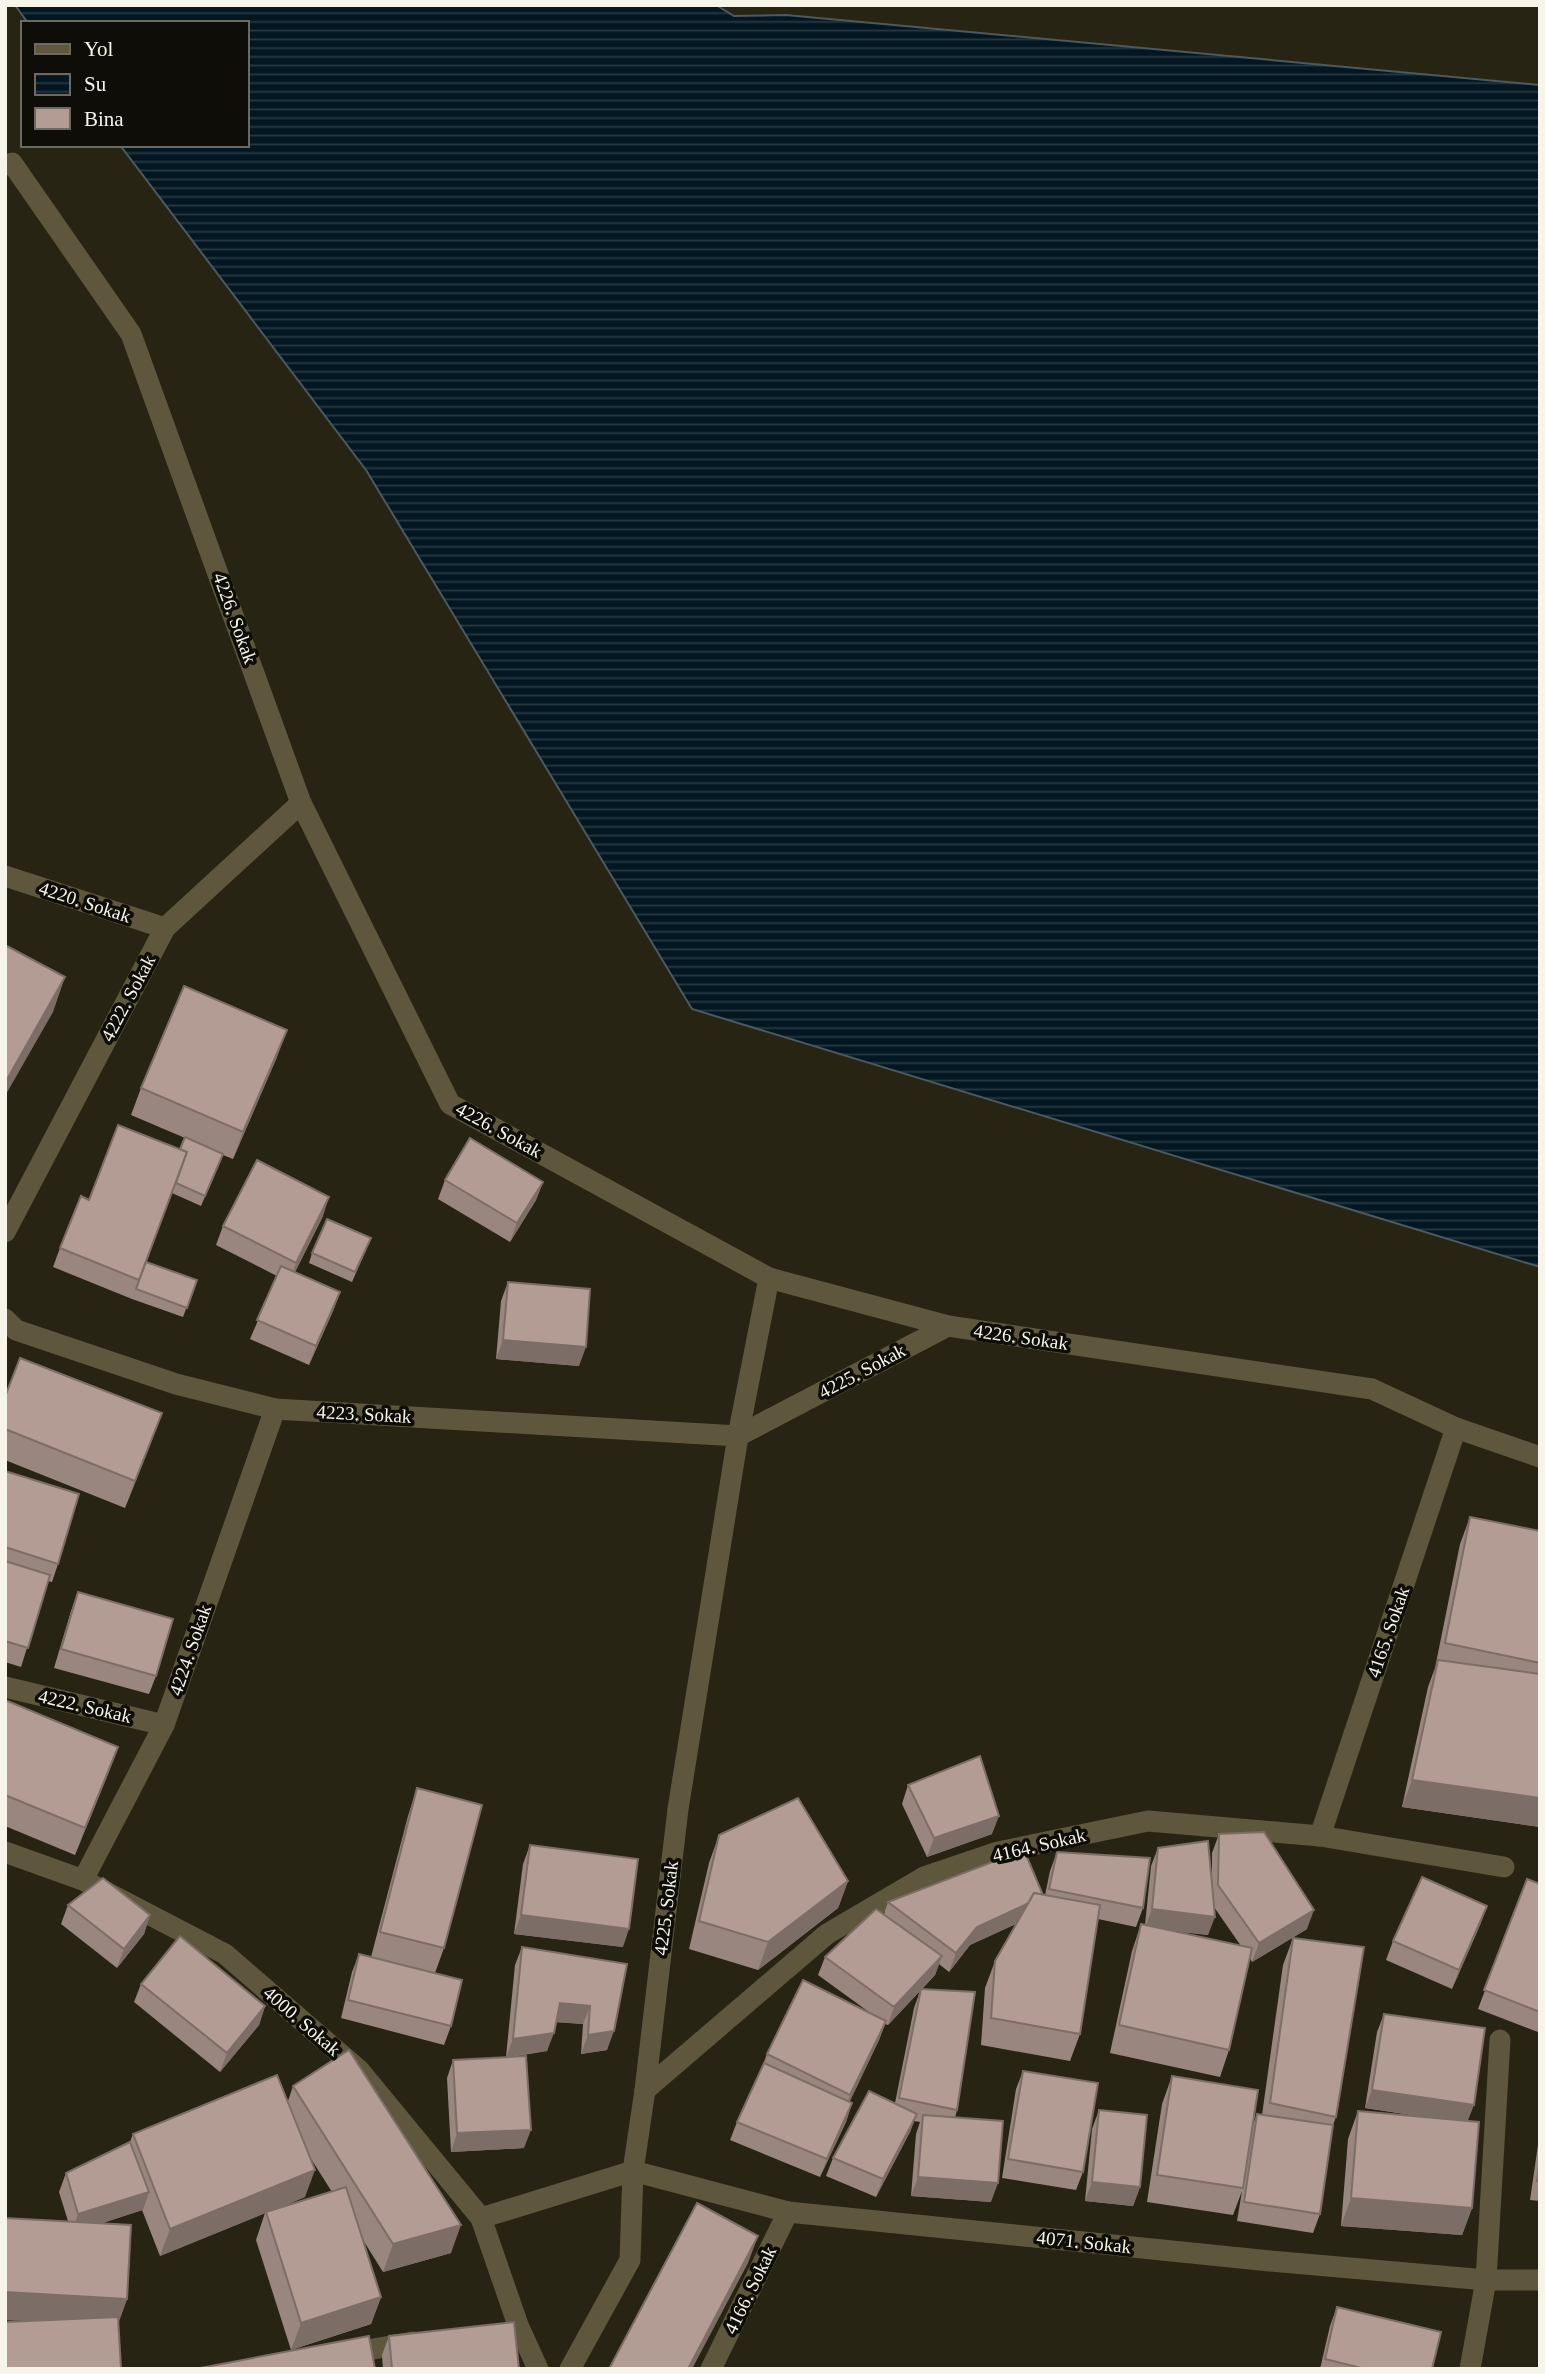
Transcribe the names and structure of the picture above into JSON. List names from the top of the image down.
{
  "streets": {
    "street": [
      "4226. Sokak",
      "4220. Sokak",
      "4222. Sokak",
      "4225. Sokak",
      "4223. Sokak",
      "4165. Sokak",
      "4224. Sokak",
      "4164. Sokak",
      "4000. Sokak",
      "4071. Sokak",
      "4166. Sokak"
    ]
  },
  "crossings": [
    ["4226. Sokak", "4222. Sokak"],
    ["4226. Sokak", "4225. Sokak"],
    ["4226. Sokak", "4165. Sokak"],
    ["4220. Sokak", "4222. Sokak"],
    ["4222. Sokak", "4224. Sokak"],
    ["4225. Sokak", "4223. Sokak"],
    ["4225. Sokak", "4164. Sokak"],
    ["4225. Sokak", "4071. Sokak"],
    ["4223. Sokak", "4224. Sokak"],
    ["4165. Sokak", "4164. Sokak"],
    ["4224. Sokak", "4000. Sokak"],
    ["4071. Sokak", "4166. Sokak"]
  ],
  "legend": ["Yol", "Su", "Bina"]
}
